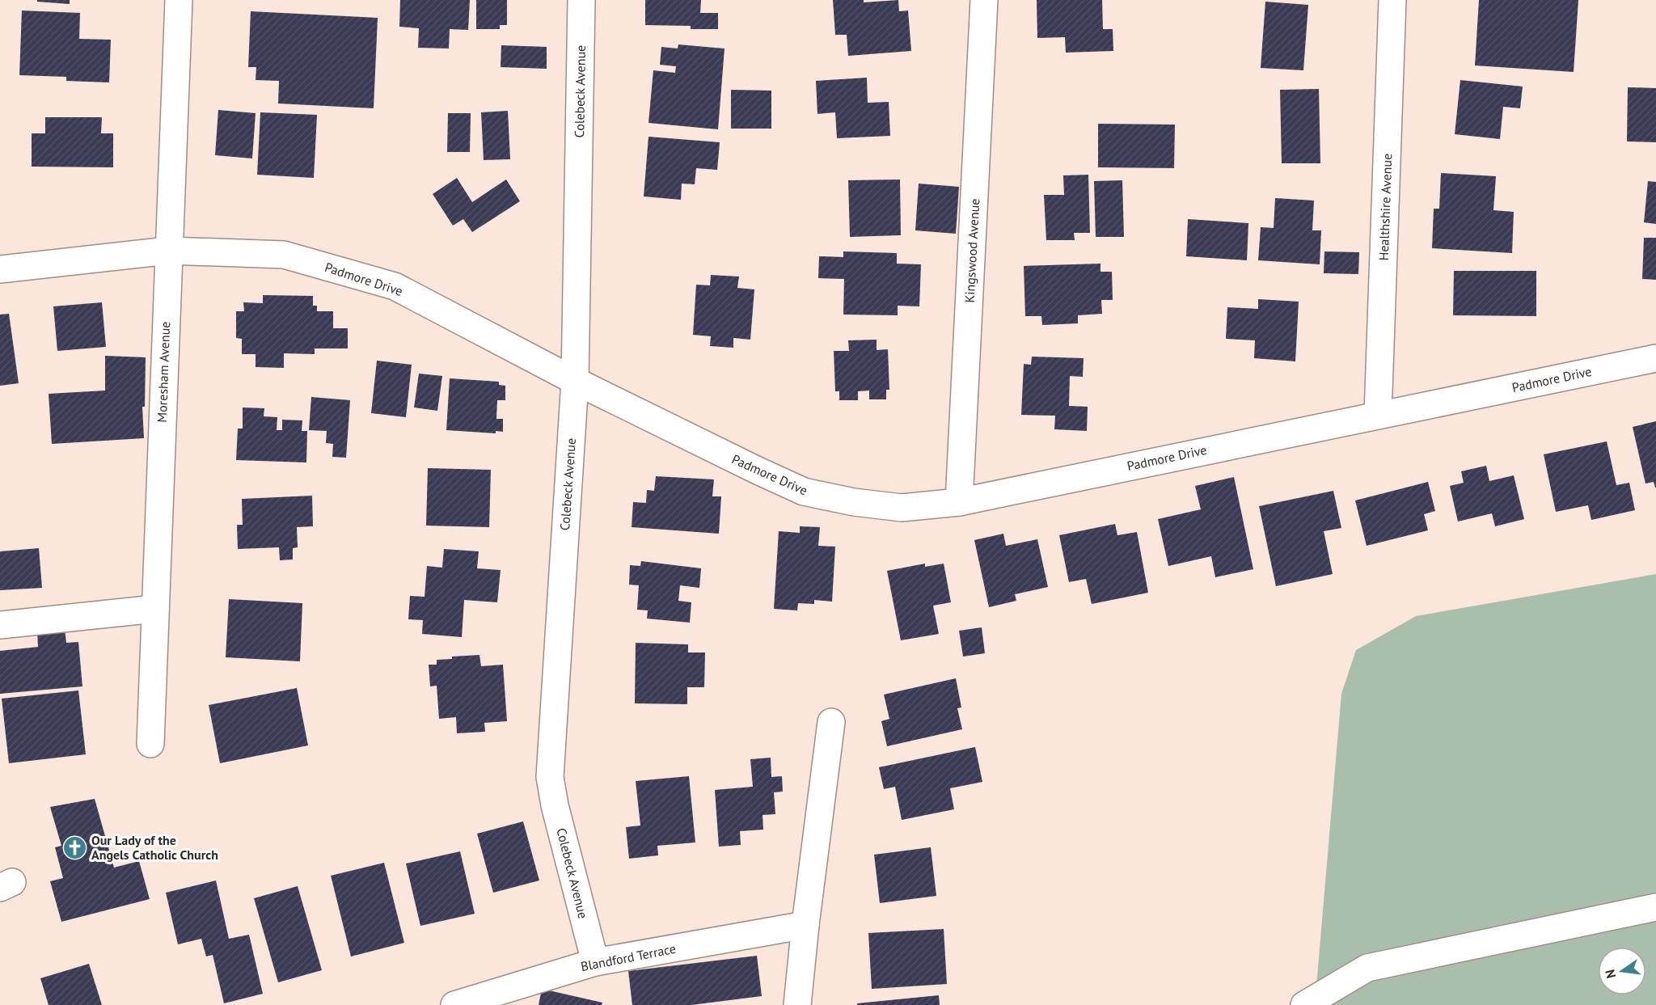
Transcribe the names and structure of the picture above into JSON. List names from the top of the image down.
{
  "streets": {
    "street": [
      "Colebeck Avenue",
      "Healthshire Avenue",
      "Kingswood Avenue",
      "Padmore Drive",
      "Moresham Avenue",
      "Blandford Terrace"
    ]
  },
  "crossings": [
    ["Colebeck Avenue", "Padmore Drive"],
    ["Colebeck Avenue", "Blandford Terrace"],
    ["Healthshire Avenue", "Padmore Drive"],
    ["Kingswood Avenue", "Padmore Drive"],
    ["Padmore Drive", "Moresham Avenue"]
  ],
  "places": {
    "church": ["Our Lady of the Angels Catholic Church"]
  },
  "north": "left"
}
